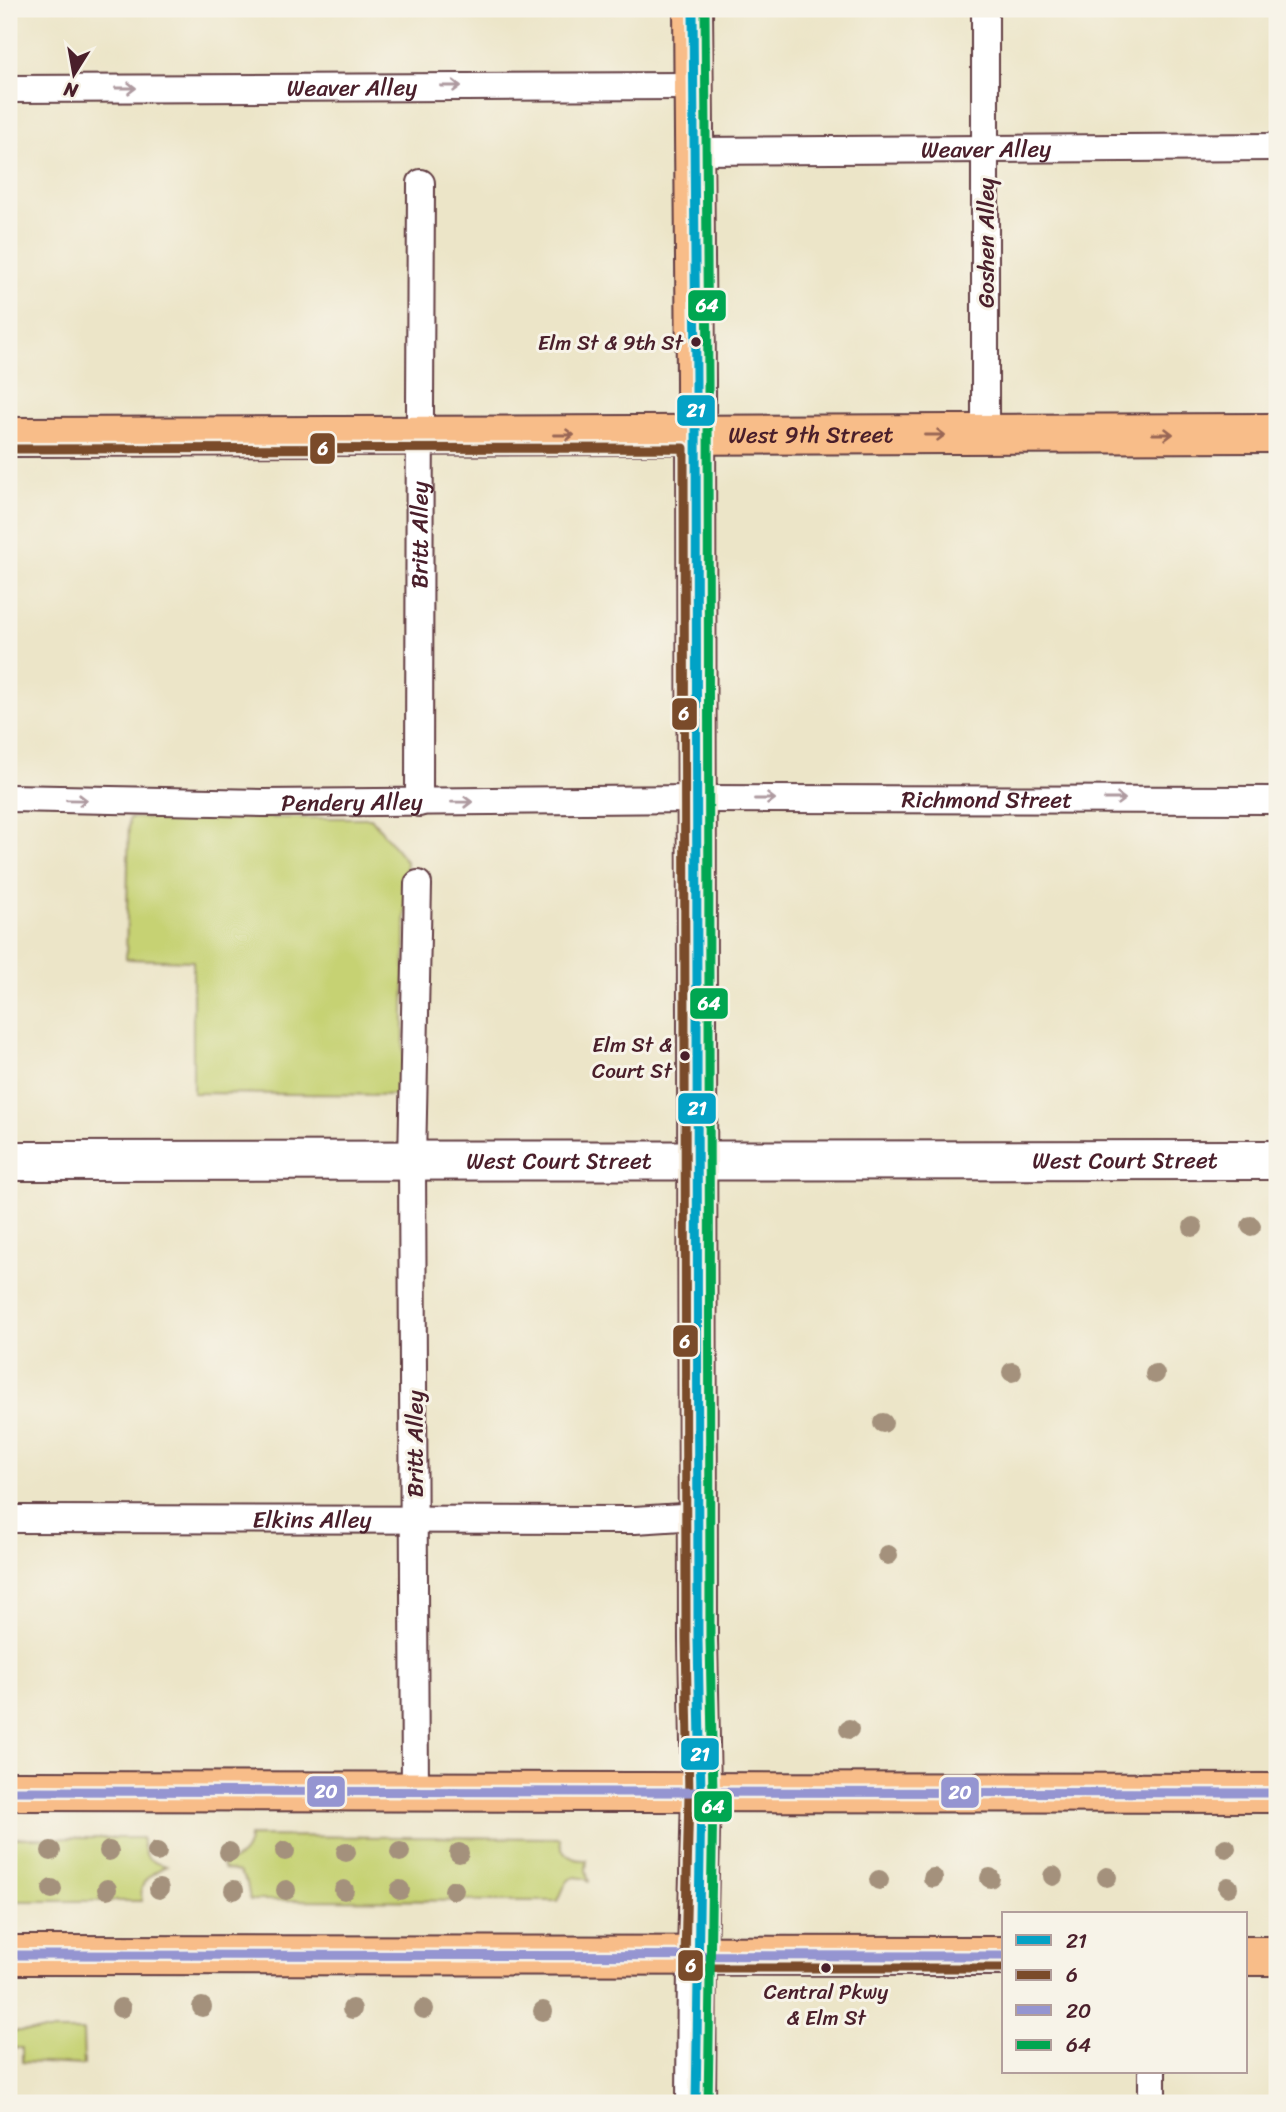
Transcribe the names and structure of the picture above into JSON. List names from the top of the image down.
{
  "streets": {
    "main road": ["West 9th Street"],
    "street": ["West Court Street"],
    "lane": [
      "Weaver Alley",
      "Goshen Alley",
      "Britt Alley",
      "Richmond Street",
      "Pendery Alley",
      "Elkins Alley"
    ]
  },
  "crossings": [
    ["Weaver Alley", "Goshen Alley"],
    ["Goshen Alley", "West 9th Street"],
    ["West 9th Street", "Britt Alley"],
    ["Britt Alley", "Pendery Alley"],
    ["Britt Alley", "West Court Street"],
    ["Britt Alley", "Elkins Alley"],
    ["Richmond Street", "Pendery Alley"]
  ],
  "one_way": [
    "Weaver Alley",
    "West 9th Street",
    "Richmond Street",
    "Pendery Alley"
  ],
  "places": ["Elm St & 9th St", "Elm St & Court St", "Central Pkwy & Elm St"],
  "lines": [
    "transit line 21",
    "transit line 64",
    "transit line 6",
    "transit line 20"
  ],
  "legend": [
    "21",
    "6",
    "20",
    "64"
  ],
  "north": "bottom"
}
